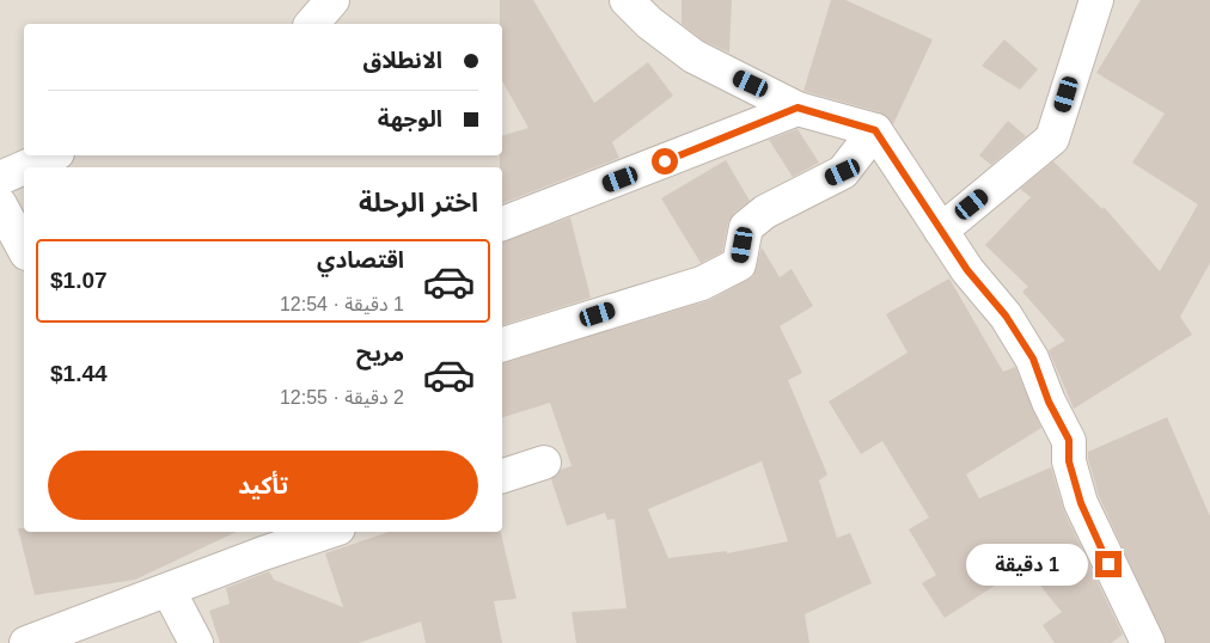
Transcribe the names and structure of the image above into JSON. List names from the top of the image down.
{
  "page": {
    "banner": ["الانطلاق", "الوجهة"],
    "heading": "اختر الرحلة",
    "list": [
      {
        "name": "اقتصادي",
        "note": "1 دقيقة · 12:54",
        "value": "$1.07"
      },
      {
        "name": "مريح",
        "note": "2 دقيقة · 12:55",
        "value": "$1.44"
      }
    ],
    "buttons": "تأكيد",
    "bubble": "1 دقيقة"
  }
}
